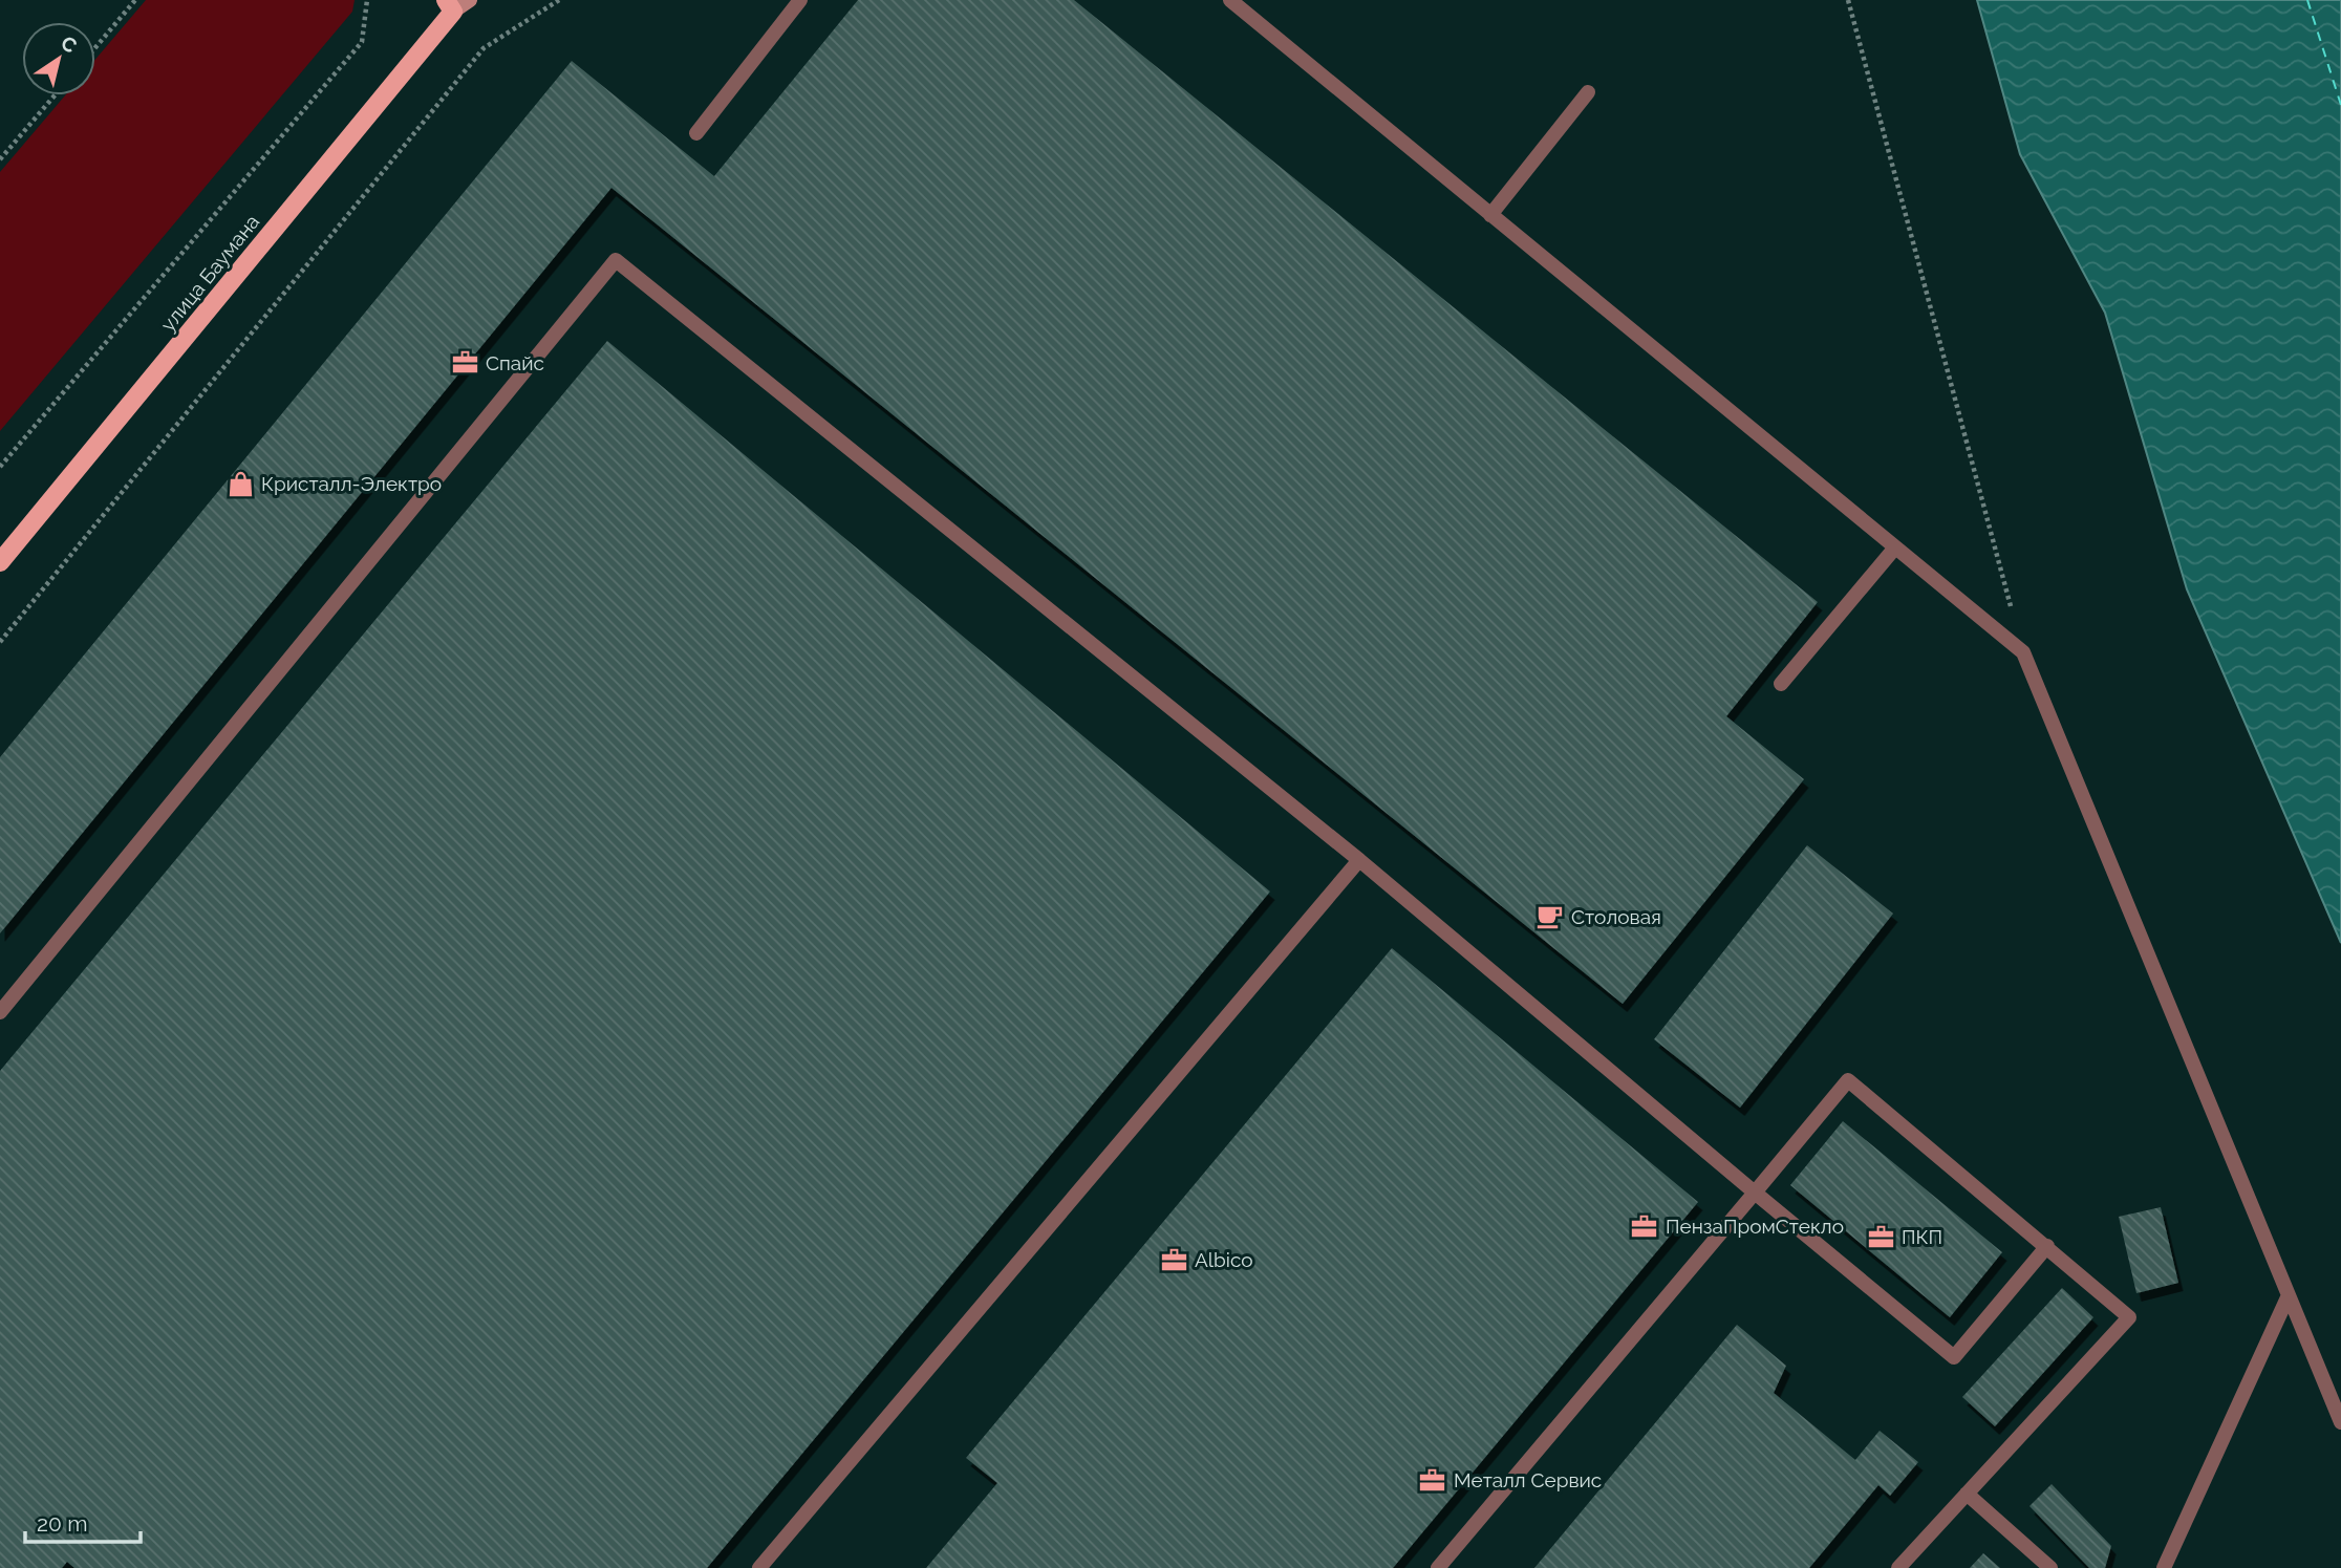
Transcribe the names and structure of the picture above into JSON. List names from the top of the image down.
{
  "streets": {
    "main road": ["улица Баумана"]
  },
  "places": {
    "office": [
      "Спайс",
      "ПензаПромСтекло",
      "ПКП",
      "Albico",
      "Металл Сервис"
    ],
    "shop": ["Кристалл-Электро"],
    "cafe": ["Столовая"]
  },
  "scale_bar": "20 m",
  "north": "top right"
}
